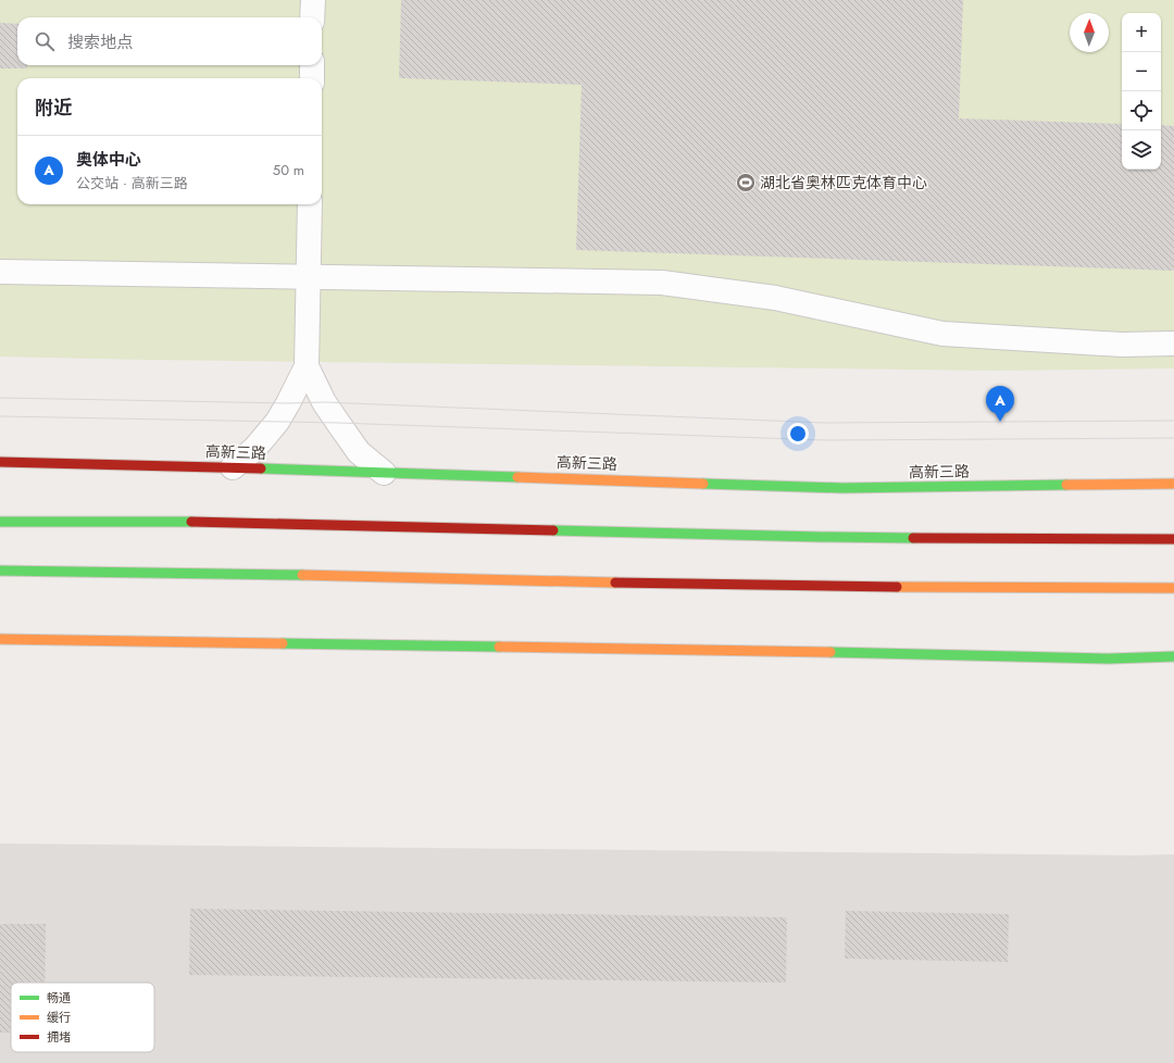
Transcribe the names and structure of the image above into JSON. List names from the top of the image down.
{
  "streets": {
    "main road": ["高新三路"]
  },
  "places": {
    "sports": ["湖北省奥林匹克体育中心"]
  },
  "legend": ["畅通", "缓行", "拥堵"],
  "north": "top",
  "page": {
    "map_buttons": ["+", "−"],
    "search": "搜索地点",
    "heading": "附近",
    "list": [
      {
        "mark": "A",
        "name": "奥体中心",
        "note": "公交站 · 高新三路",
        "value": "50 m"
      }
    ],
    "pins": "A"
  }
}
